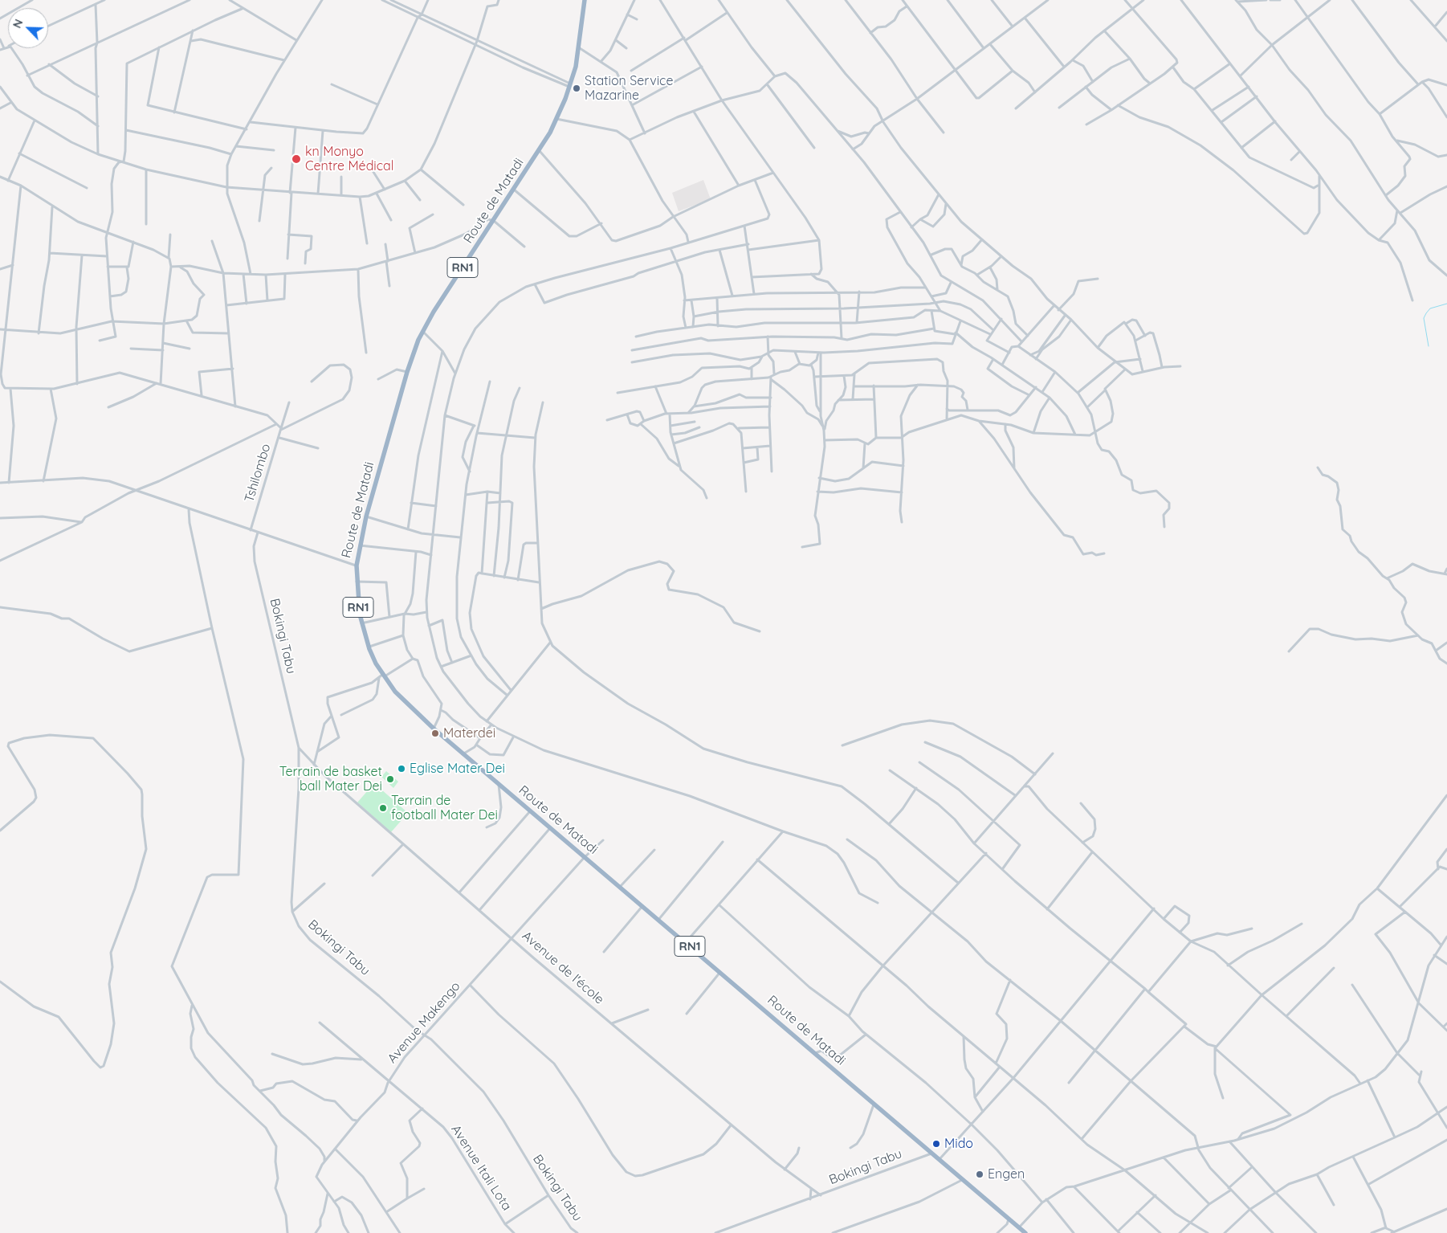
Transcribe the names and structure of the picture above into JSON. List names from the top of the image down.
{
  "streets": {
    "highway": ["Route de Matadi", "RN1"],
    "street": [
      "Tshilombo",
      "Bokingi Tabu",
      "Avenue de l'école",
      "Avenue Makengo",
      "Avenue Itali Lota"
    ]
  },
  "crossings": [
    ["Route de Matadi", "Bokingi Tabu"],
    ["Route de Matadi", "Avenue Makengo"],
    ["Bokingi Tabu", "Avenue de l'école"],
    ["Bokingi Tabu", "Avenue Makengo"],
    ["Avenue de l'école", "Avenue Makengo"],
    ["Avenue Makengo", "Avenue Itali Lota"]
  ],
  "places": [
    "Station Service Mazarine",
    "kn Monyo Centre Médical",
    "Materdei",
    "Eglise Mater Dei",
    "Terrain de basket ball Mater Dei",
    "Terrain de football Mater Dei",
    "Mido",
    "Engen"
  ],
  "north": "top left"
}
